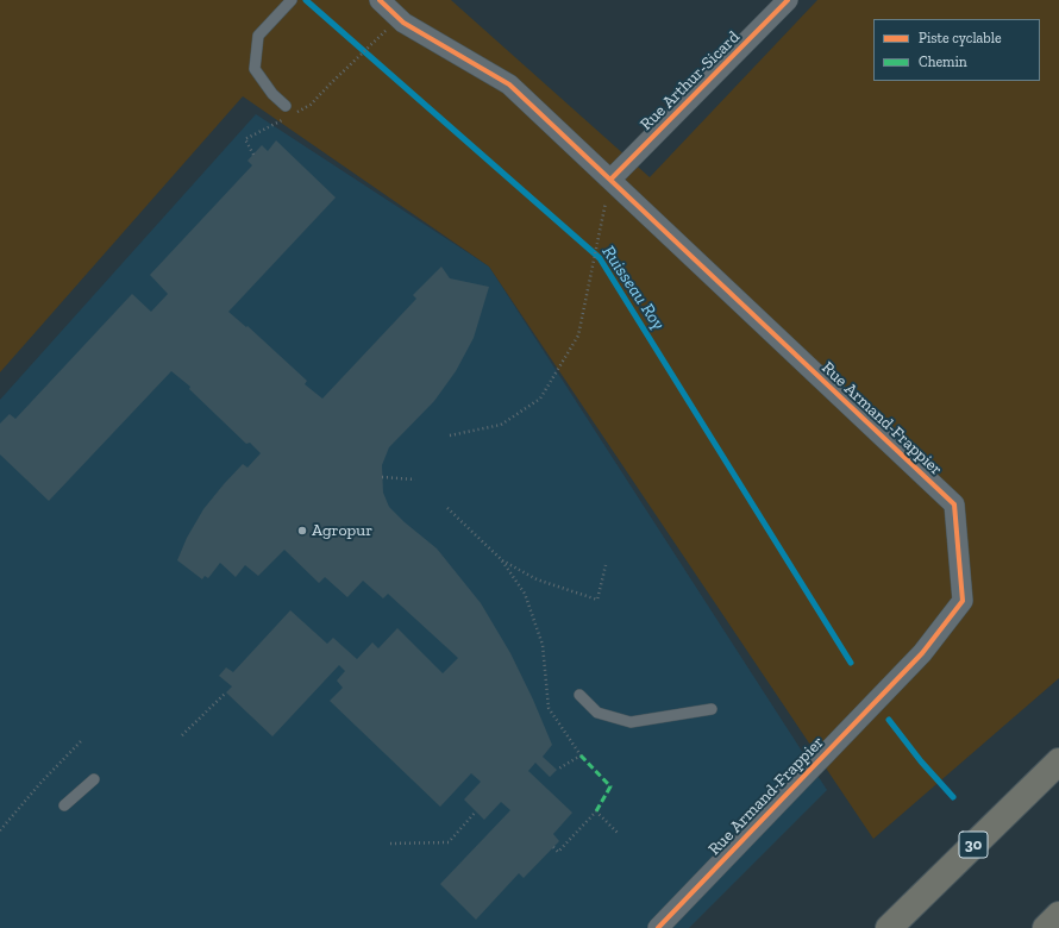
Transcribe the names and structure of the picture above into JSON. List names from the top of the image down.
{
  "streets": {
    "highway": ["30"],
    "street": ["Rue Arthur-Sicard", "Rue Armand-Frappier"]
  },
  "crossings": [
    ["Rue Arthur-Sicard", "Rue Armand-Frappier"]
  ],
  "water": ["Ruisseau Roy"],
  "places": ["Agropur"],
  "legend": ["Piste cyclable", "Chemin"]
}
